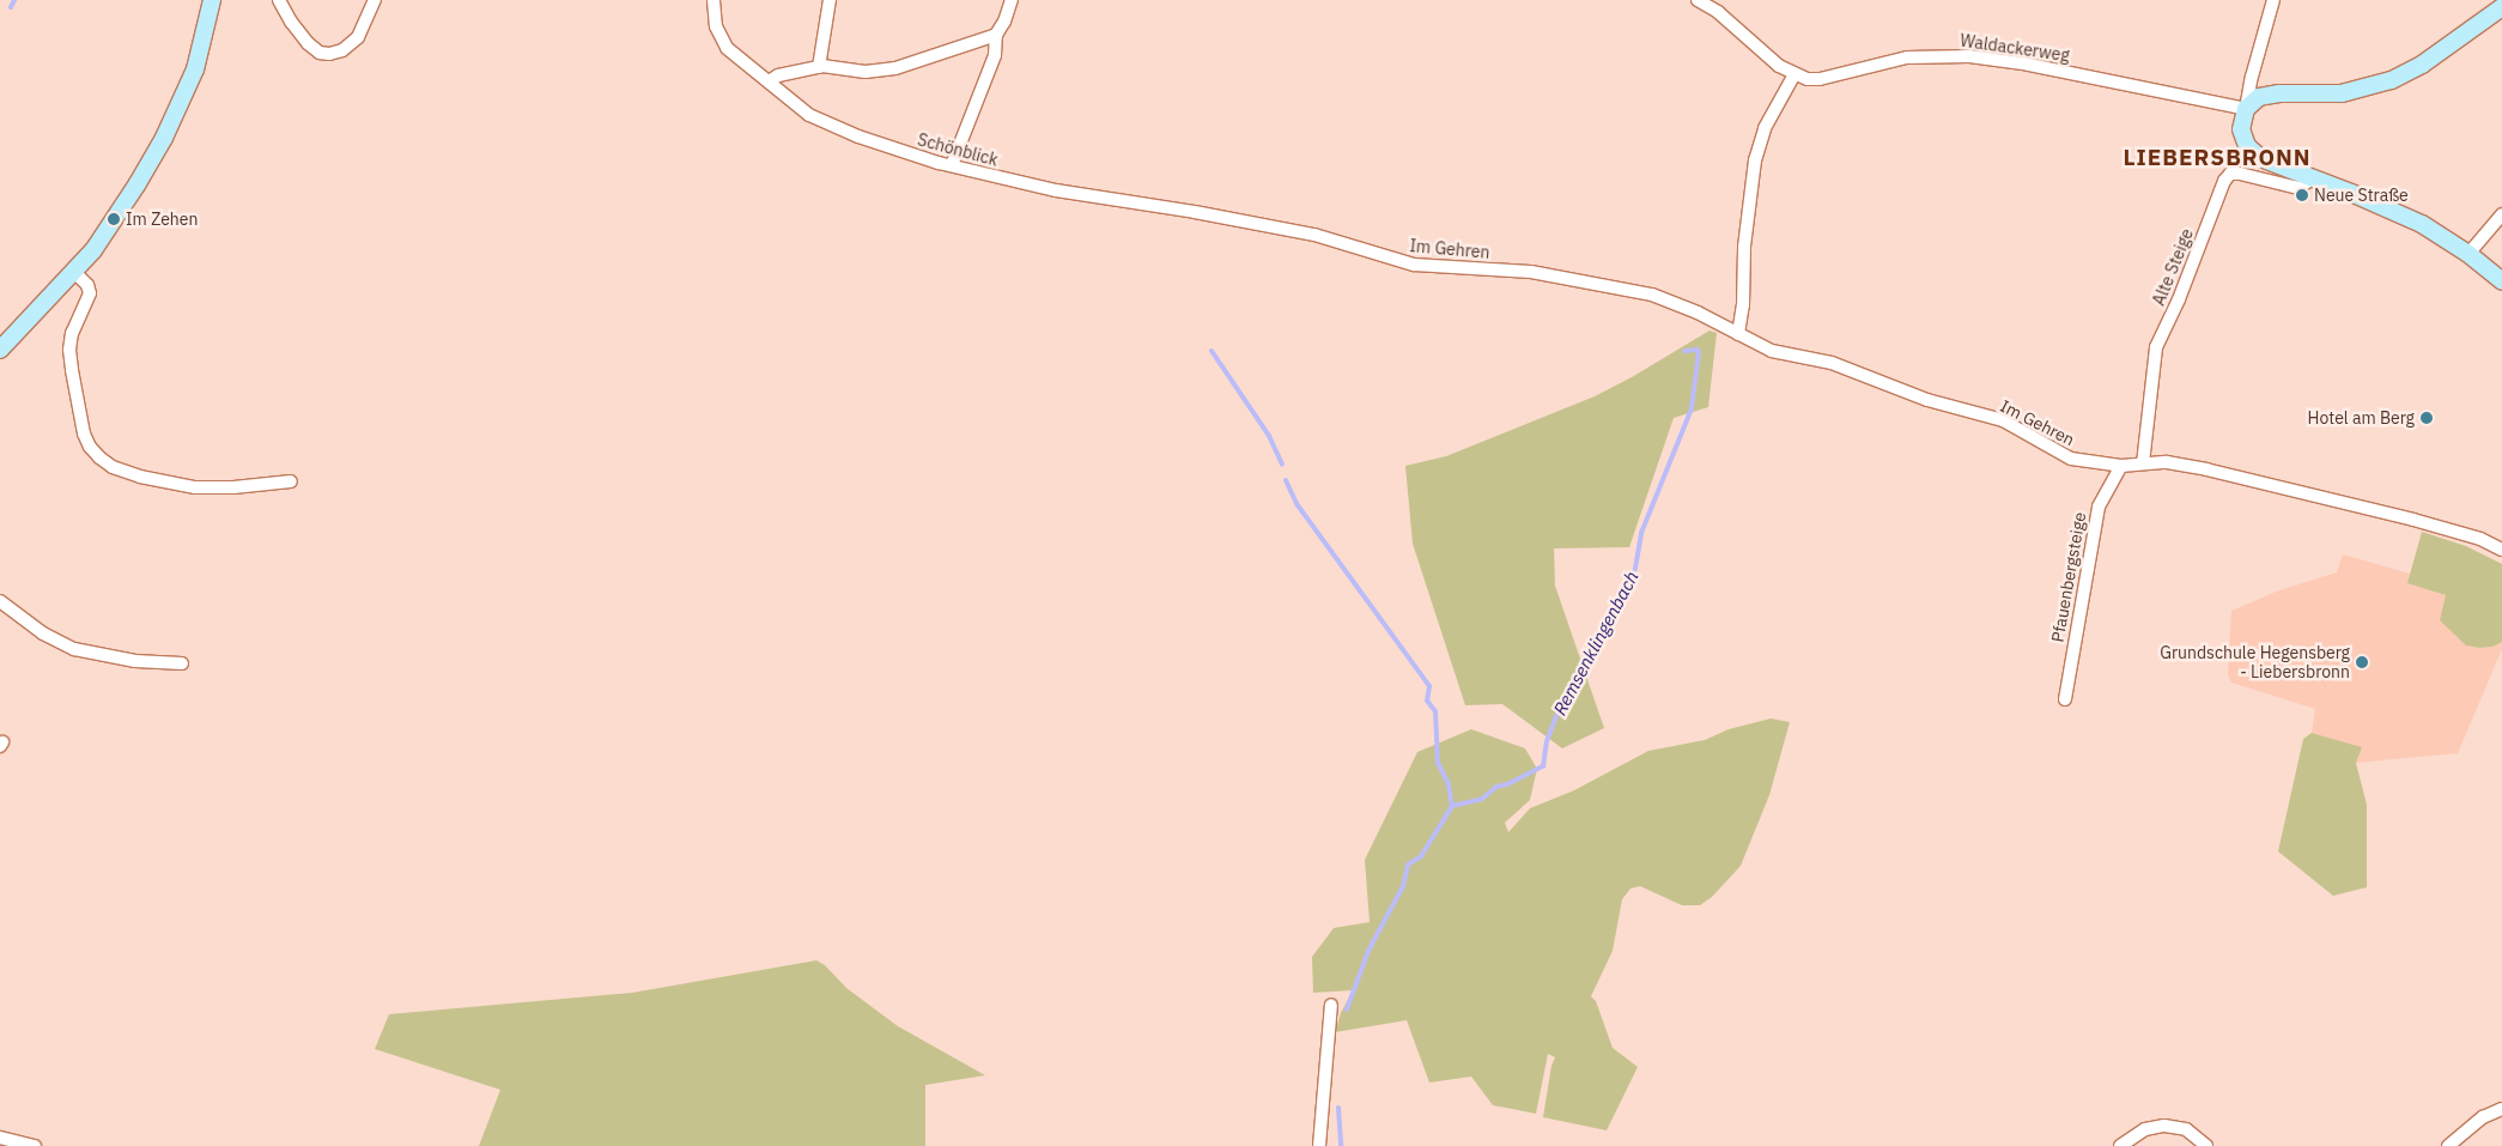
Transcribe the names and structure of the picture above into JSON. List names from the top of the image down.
{
  "streets": {
    "street": [
      "Waldackerweg",
      "Schönblick",
      "Im Gehren",
      "Alte Steige",
      "Pfauenbergsteige"
    ]
  },
  "crossings": [
    ["Schönblick", "Im Gehren"],
    ["Im Gehren", "Alte Steige"],
    ["Im Gehren", "Pfauenbergsteige"]
  ],
  "districts": ["LIEBERSBRONN"],
  "water": ["Remsenklingenbach"],
  "places": [
    "Neue Straße",
    "Im Zehen",
    "Hotel am Berg",
    "Grundschule Hegensberg - Liebersbronn"
  ]
}
